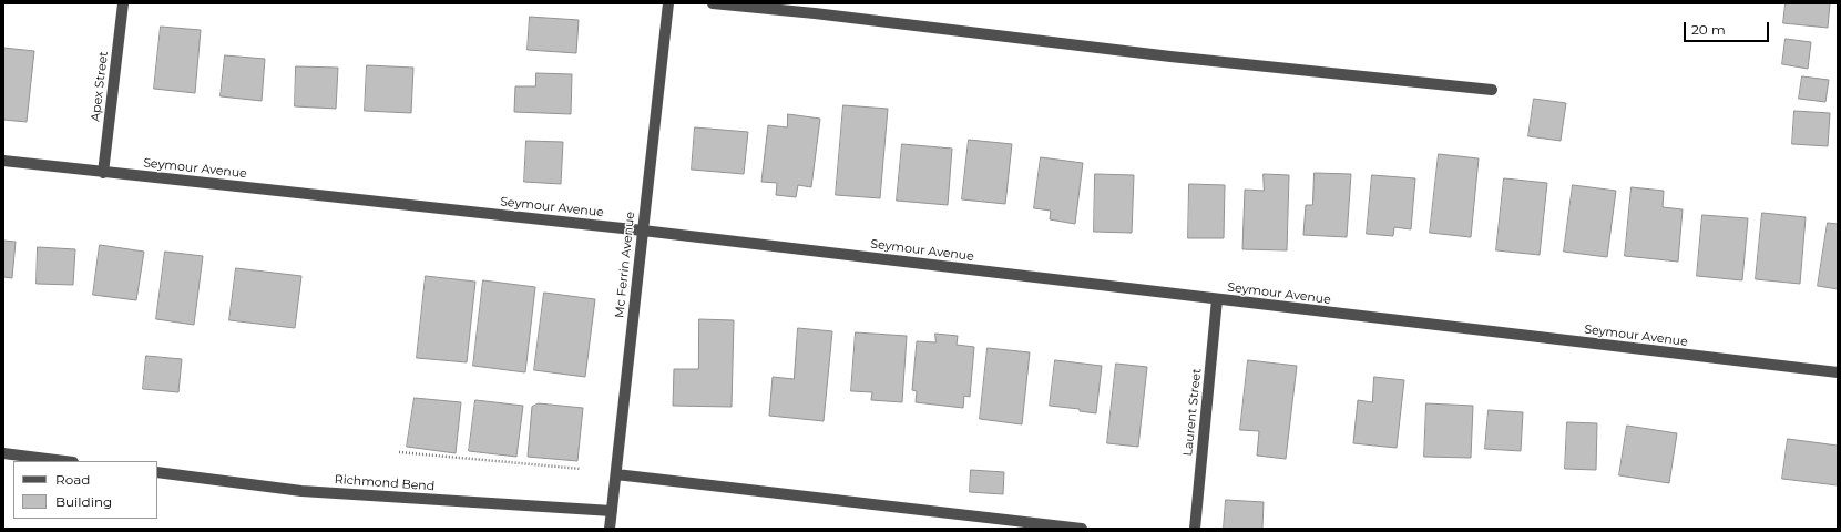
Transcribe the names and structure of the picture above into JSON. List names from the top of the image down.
{
  "streets": {
    "street": [
      "Apex Street",
      "Seymour Avenue",
      "Mc Ferrin Avenue",
      "Laurent Street",
      "Richmond Bend"
    ]
  },
  "crossings": [
    ["Apex Street", "Seymour Avenue"],
    ["Seymour Avenue", "Mc Ferrin Avenue"],
    ["Seymour Avenue", "Laurent Street"],
    ["Mc Ferrin Avenue", "Richmond Bend"]
  ],
  "legend": ["Road", "Building"],
  "scale_bar": "20 m"
}
